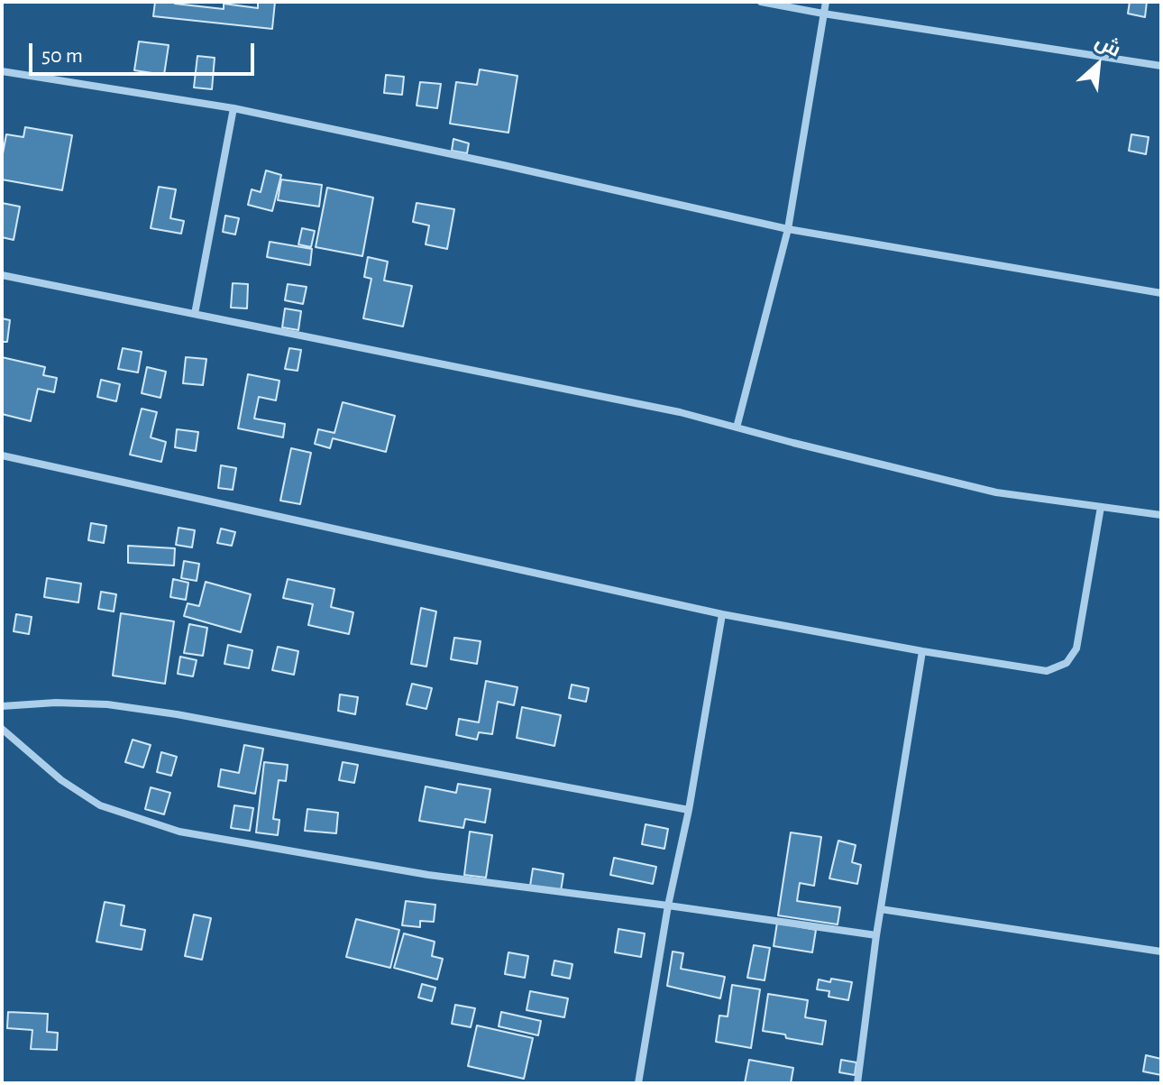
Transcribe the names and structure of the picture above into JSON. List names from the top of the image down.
{
  "scale_bar": "50 m",
  "north": "top right"
}
